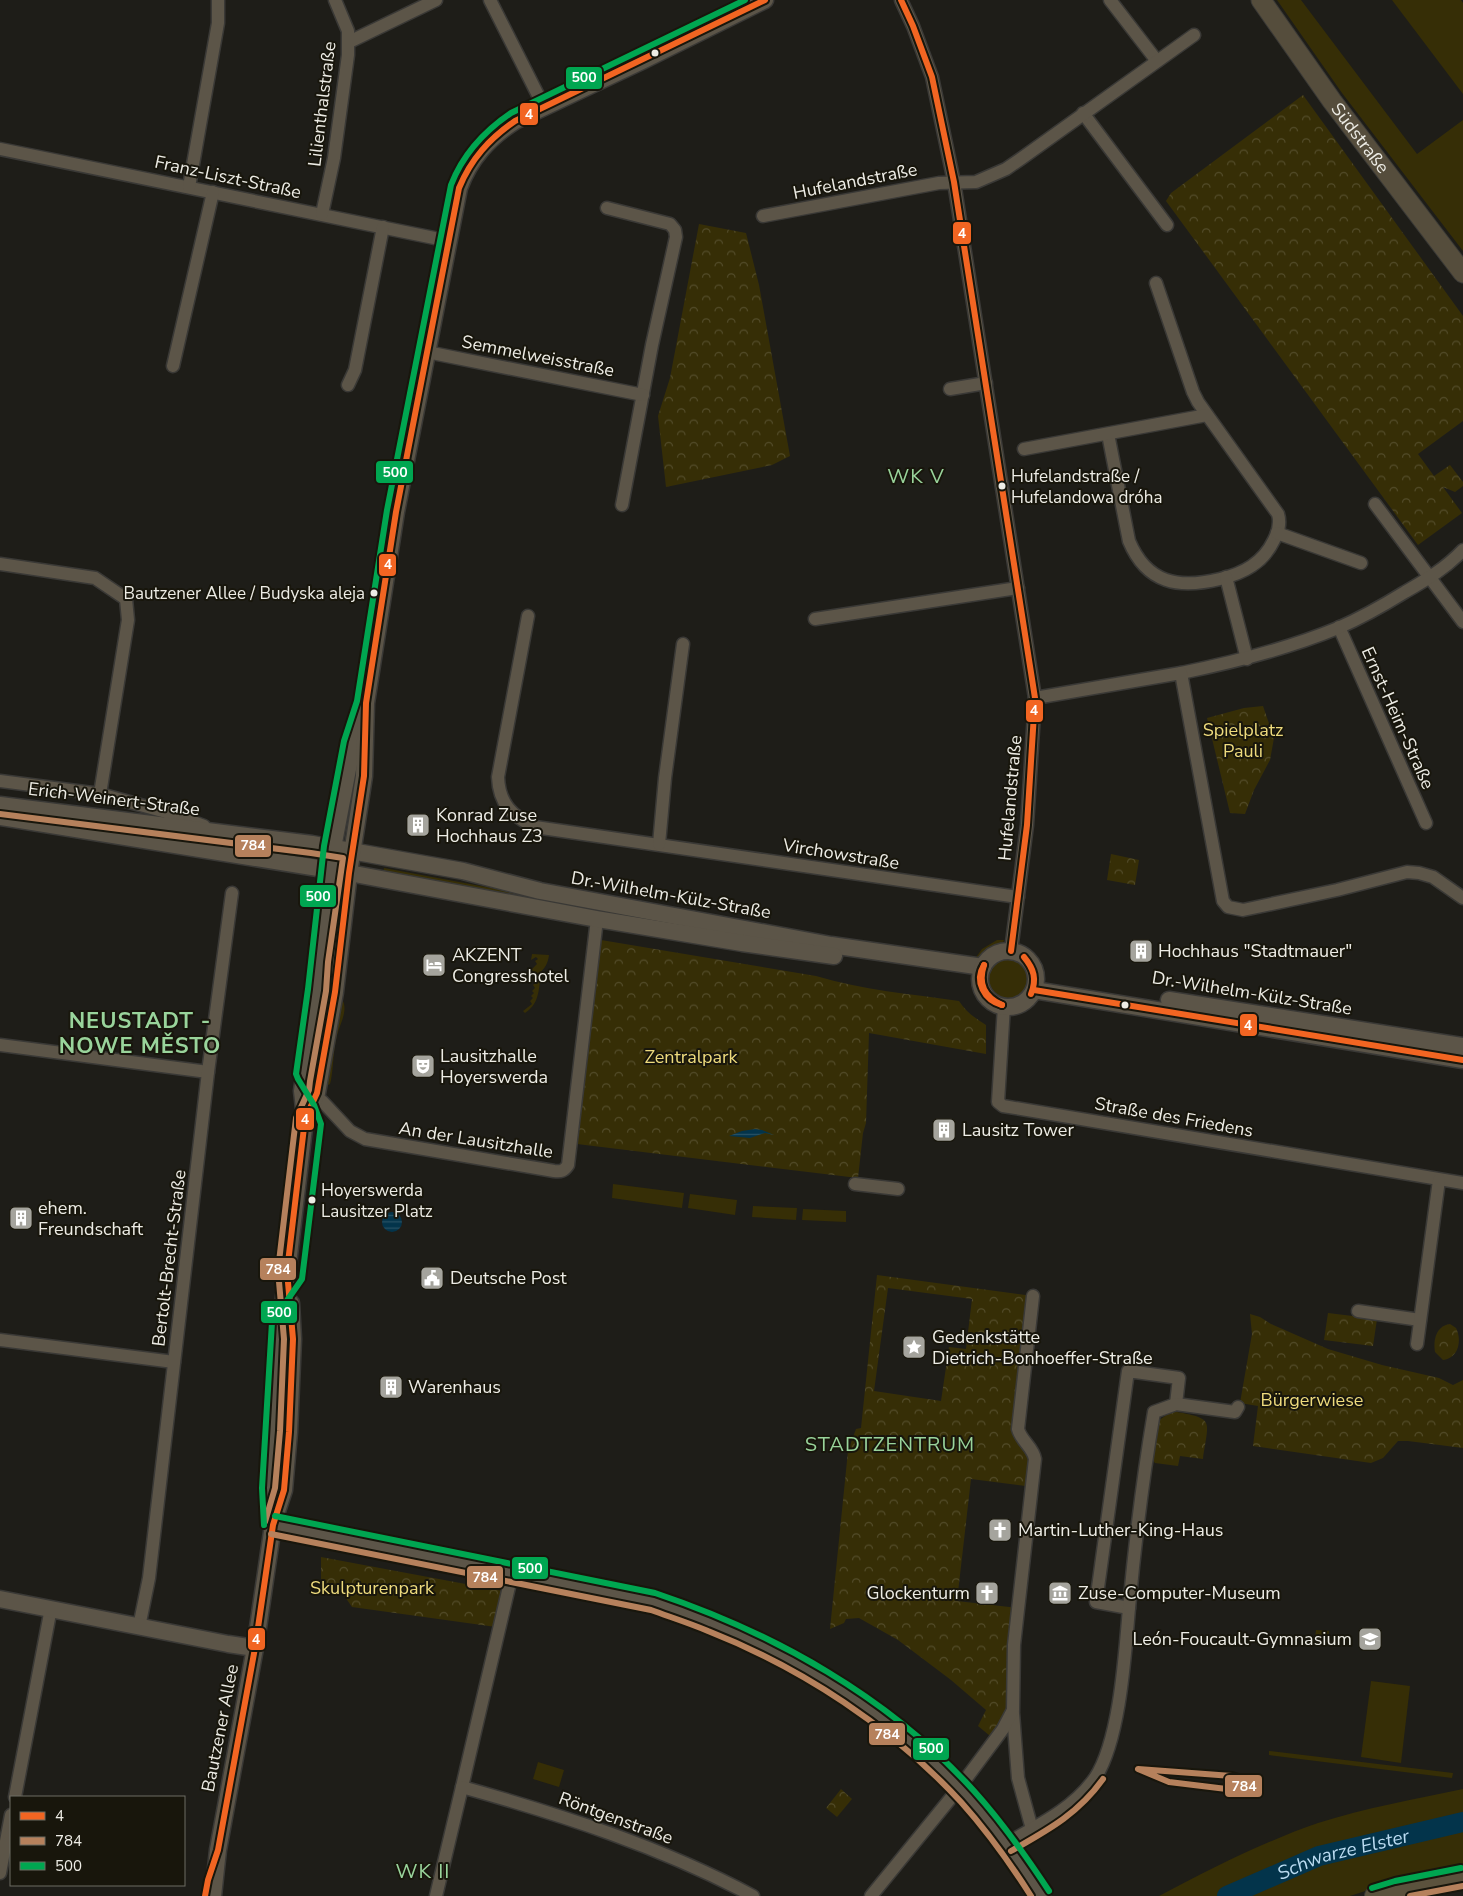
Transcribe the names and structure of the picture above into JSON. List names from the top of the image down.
{
  "streets": {
    "main road": ["Südstraße"],
    "street": [
      "Lilienthalstraße",
      "Franz-Liszt-Straße",
      "Hufelandstraße",
      "Semmelweisstraße",
      "Ernst-Heim-Straße",
      "Erich-Weinert-Straße",
      "Virchowstraße",
      "Dr.-Wilhelm-Külz-Straße",
      "Straße des Friedens",
      "An der Lausitzhalle",
      "Bertolt-Brecht-Straße",
      "Bautzener Allee",
      "Röntgenstraße"
    ]
  },
  "crossings": [
    ["Lilienthalstraße", "Franz-Liszt-Straße"],
    ["Franz-Liszt-Straße", "Bautzener Allee"],
    ["Hufelandstraße", "Virchowstraße"],
    ["Hufelandstraße", "Dr.-Wilhelm-Külz-Straße"],
    ["Hufelandstraße", "Straße des Friedens"],
    ["Semmelweisstraße", "Bautzener Allee"],
    ["Erich-Weinert-Straße", "Dr.-Wilhelm-Külz-Straße"],
    ["Erich-Weinert-Straße", "Bautzener Allee"],
    ["Dr.-Wilhelm-Külz-Straße", "Straße des Friedens"],
    ["Dr.-Wilhelm-Külz-Straße", "An der Lausitzhalle"],
    ["Dr.-Wilhelm-Külz-Straße", "Bautzener Allee"]
  ],
  "districts": [
    "WK V",
    "NEUSTADT - NOWE MĚSTO",
    "STADTZENTRUM",
    "WK II"
  ],
  "water": ["Schwarze Elster"],
  "parks": [
    "Spielplatz Pauli",
    "Zentralpark",
    "Bürgerwiese",
    "Skulpturenpark"
  ],
  "places": {
    "other": ["Hufelandstraße / Hufelandowa dróha", "Bautzener Allee / Budyska aleja", "Hoyerswerda Lausitzer Platz"],
    "building": [
      "Konrad Zuse Hochhaus Z3",
      "Hochhaus \"Stadtmauer\"",
      "Lausitz Tower",
      "ehem. Freundschaft",
      "Warenhaus"
    ],
    "hotel": ["AKZENT Congresshotel"],
    "theatre": ["Lausitzhalle Hoyerswerda"],
    "public building": ["Deutsche Post"],
    "place": ["Gedenkstätte Dietrich-Bonhoeffer-Straße"],
    "church": ["Martin-Luther-King-Haus", "Glockenturm"],
    "museum": ["Zuse-Computer-Museum"],
    "school or university": ["León-Foucault-Gymnasium"]
  },
  "lines": ["transit line 4", "transit line 500", "transit line 784"],
  "legend": ["4", "784", "500"]
}
